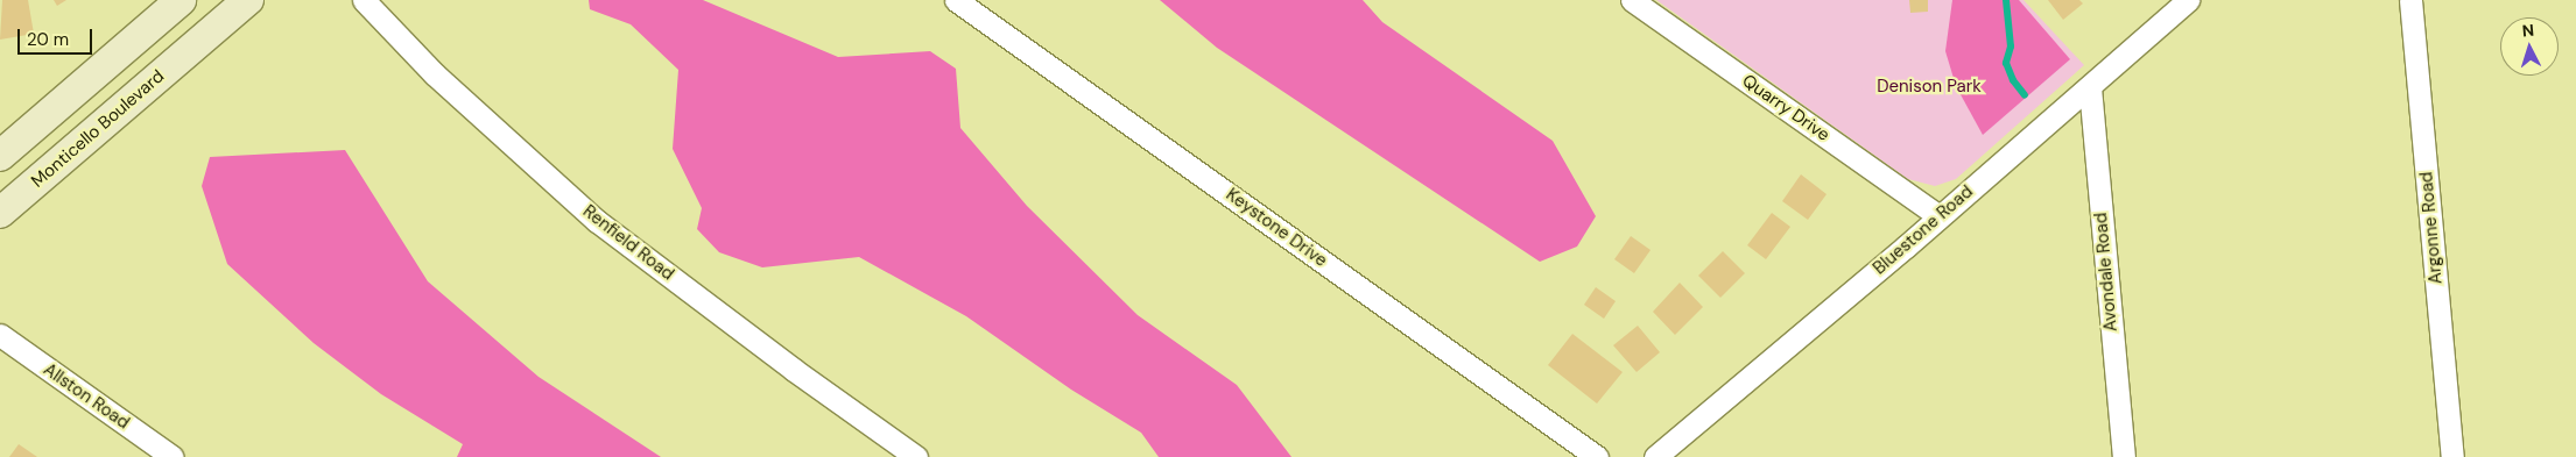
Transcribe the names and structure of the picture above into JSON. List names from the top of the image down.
{
  "streets": {
    "main road": ["Monticello Boulevard"],
    "street": [
      "Quarry Drive",
      "Keystone Drive",
      "Argonne Road",
      "Bluestone Road",
      "Renfield Road",
      "Avondale Road",
      "Allston Road"
    ]
  },
  "crossings": [
    ["Quarry Drive", "Bluestone Road"],
    ["Bluestone Road", "Avondale Road"]
  ],
  "parks": ["Denison Park"],
  "scale_bar": "20 m",
  "north": "top"
}
